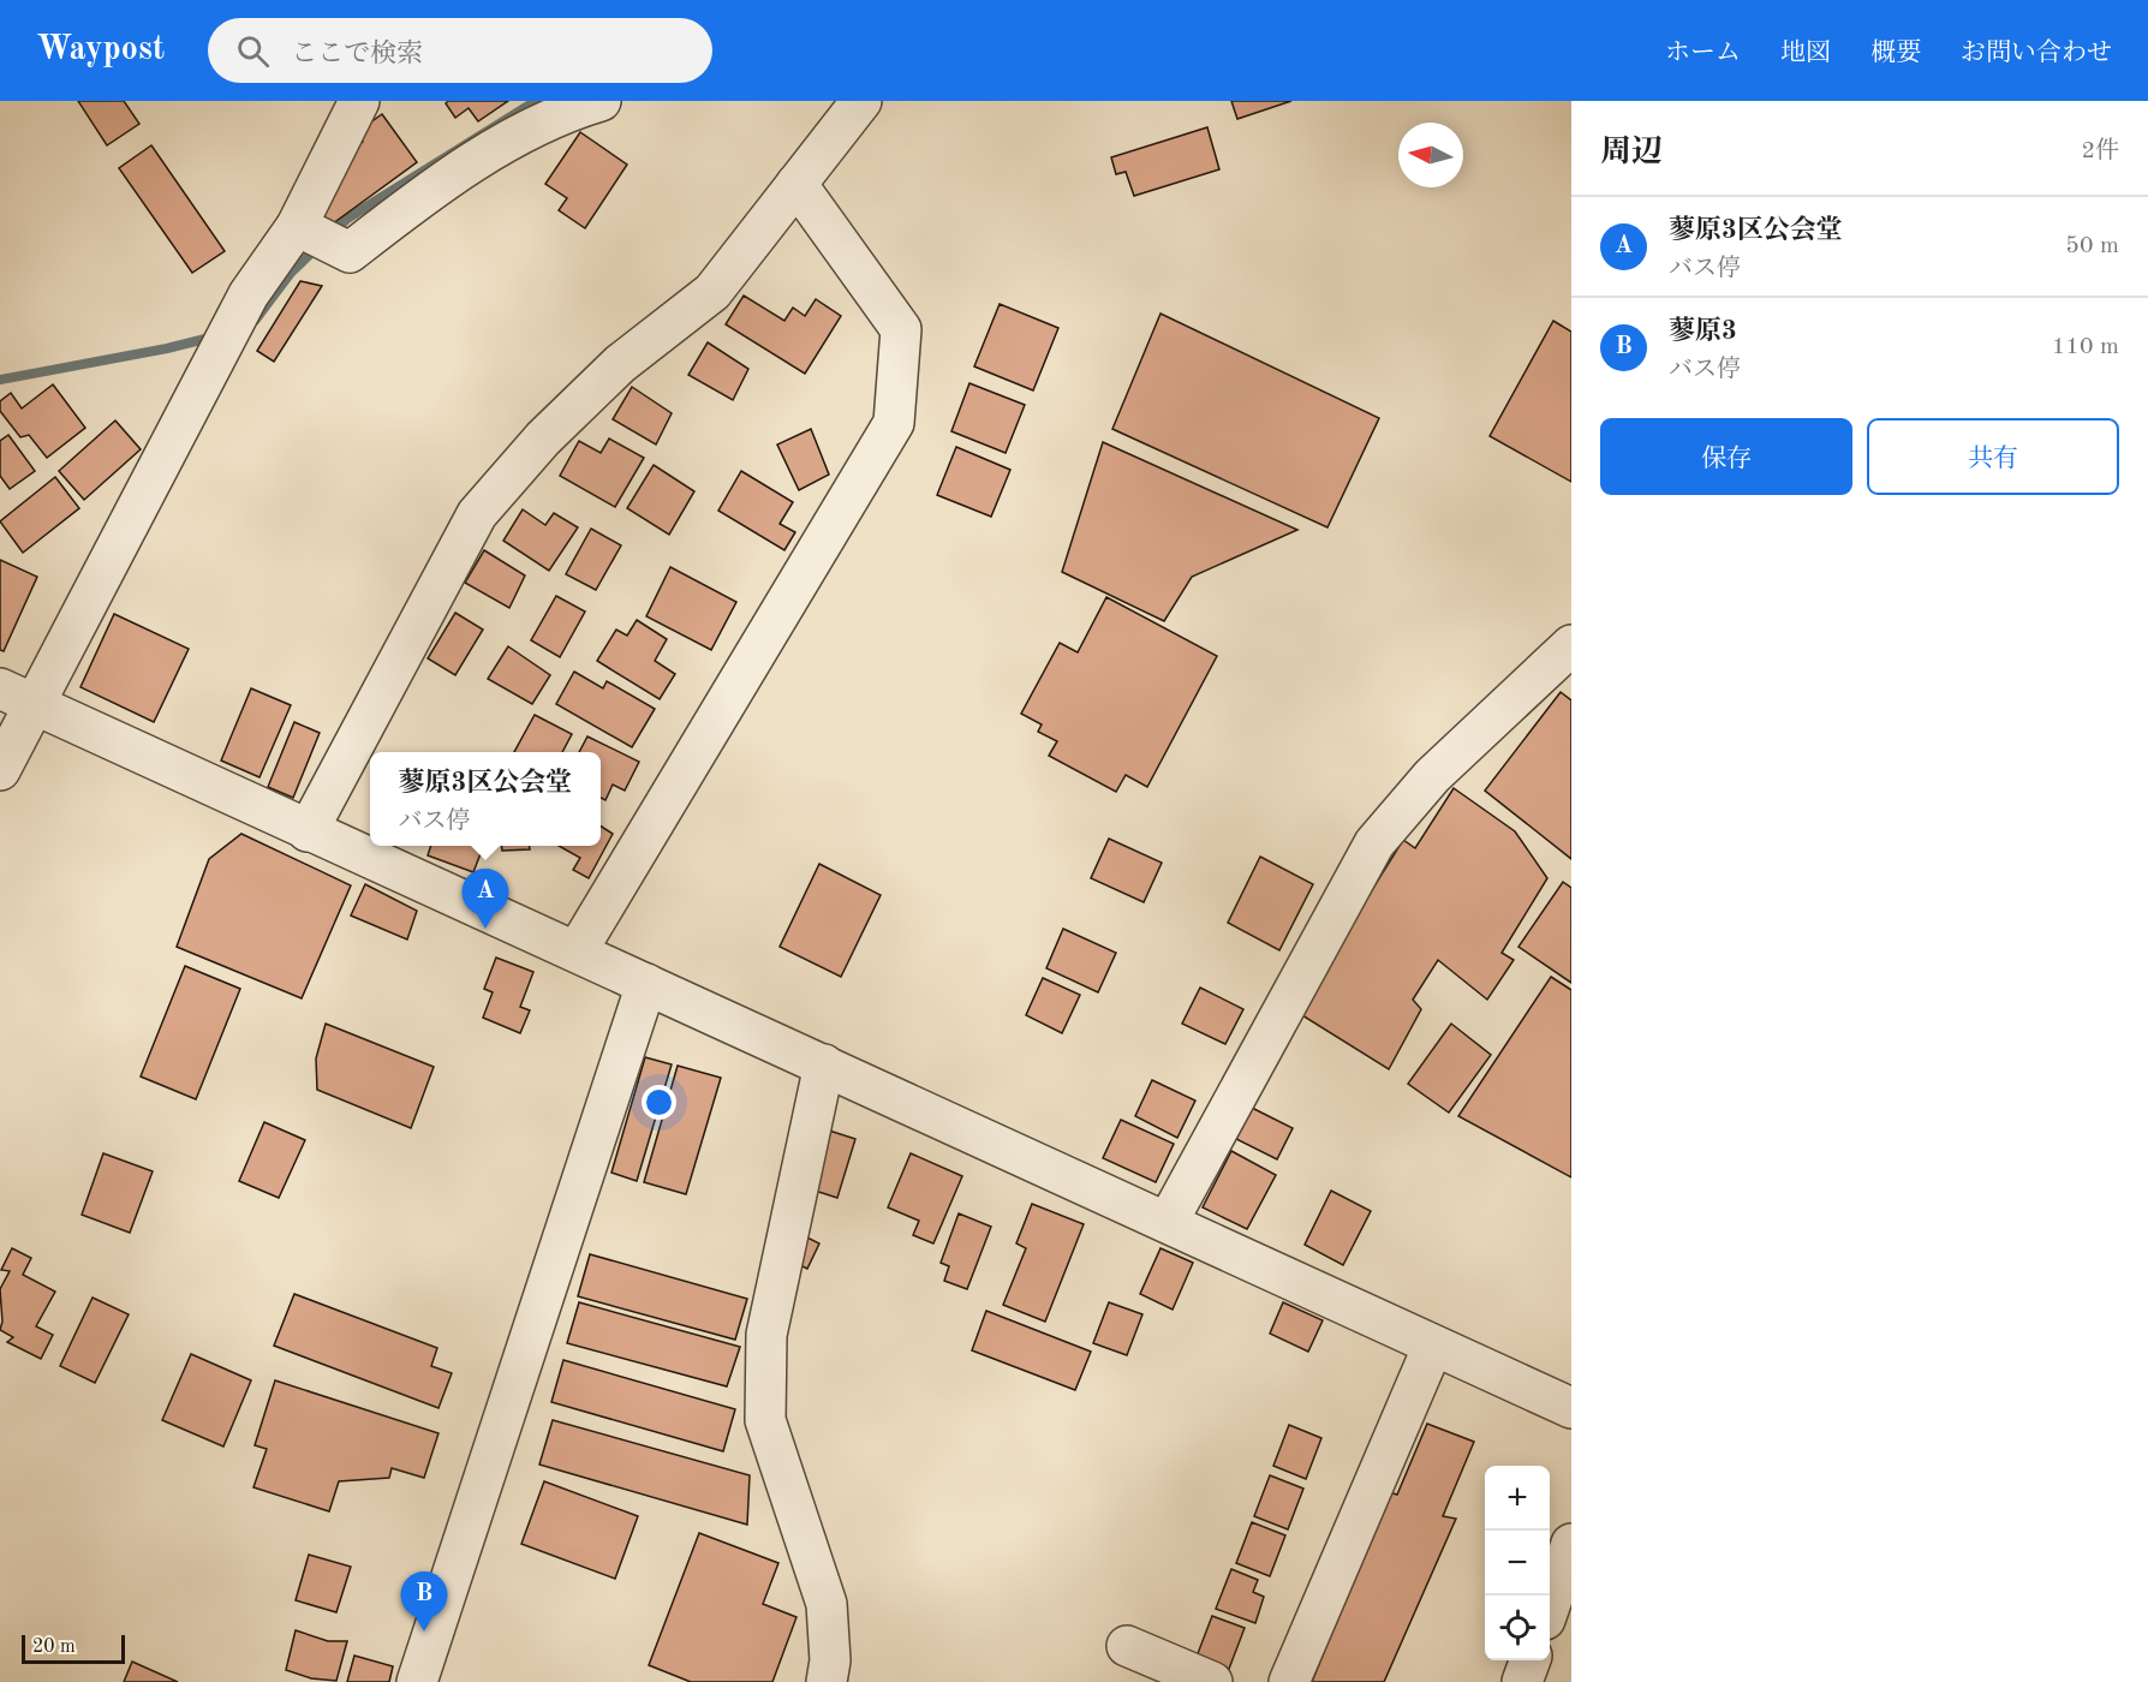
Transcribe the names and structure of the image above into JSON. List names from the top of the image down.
{
  "scale_bar": "20 m",
  "north": "left",
  "page": {
    "header": "Waypost",
    "search": "ここで検索",
    "nav": [
      "ホーム",
      "地図",
      "概要",
      "お問い合わせ"
    ],
    "heading": ["周辺", "2件"],
    "list": [
      {
        "mark": "A",
        "name": "蓼原3区公会堂",
        "note": "バス停",
        "value": "50 m"
      },
      {
        "mark": "B",
        "name": "蓼原3",
        "note": "バス停",
        "value": "110 m"
      }
    ],
    "buttons": ["保存", "共有"],
    "popup": ["蓼原3区公会堂", "バス停"],
    "pins": ["A", "B"],
    "map_buttons": ["+", "−"],
    "scale": "20 m"
  }
}
